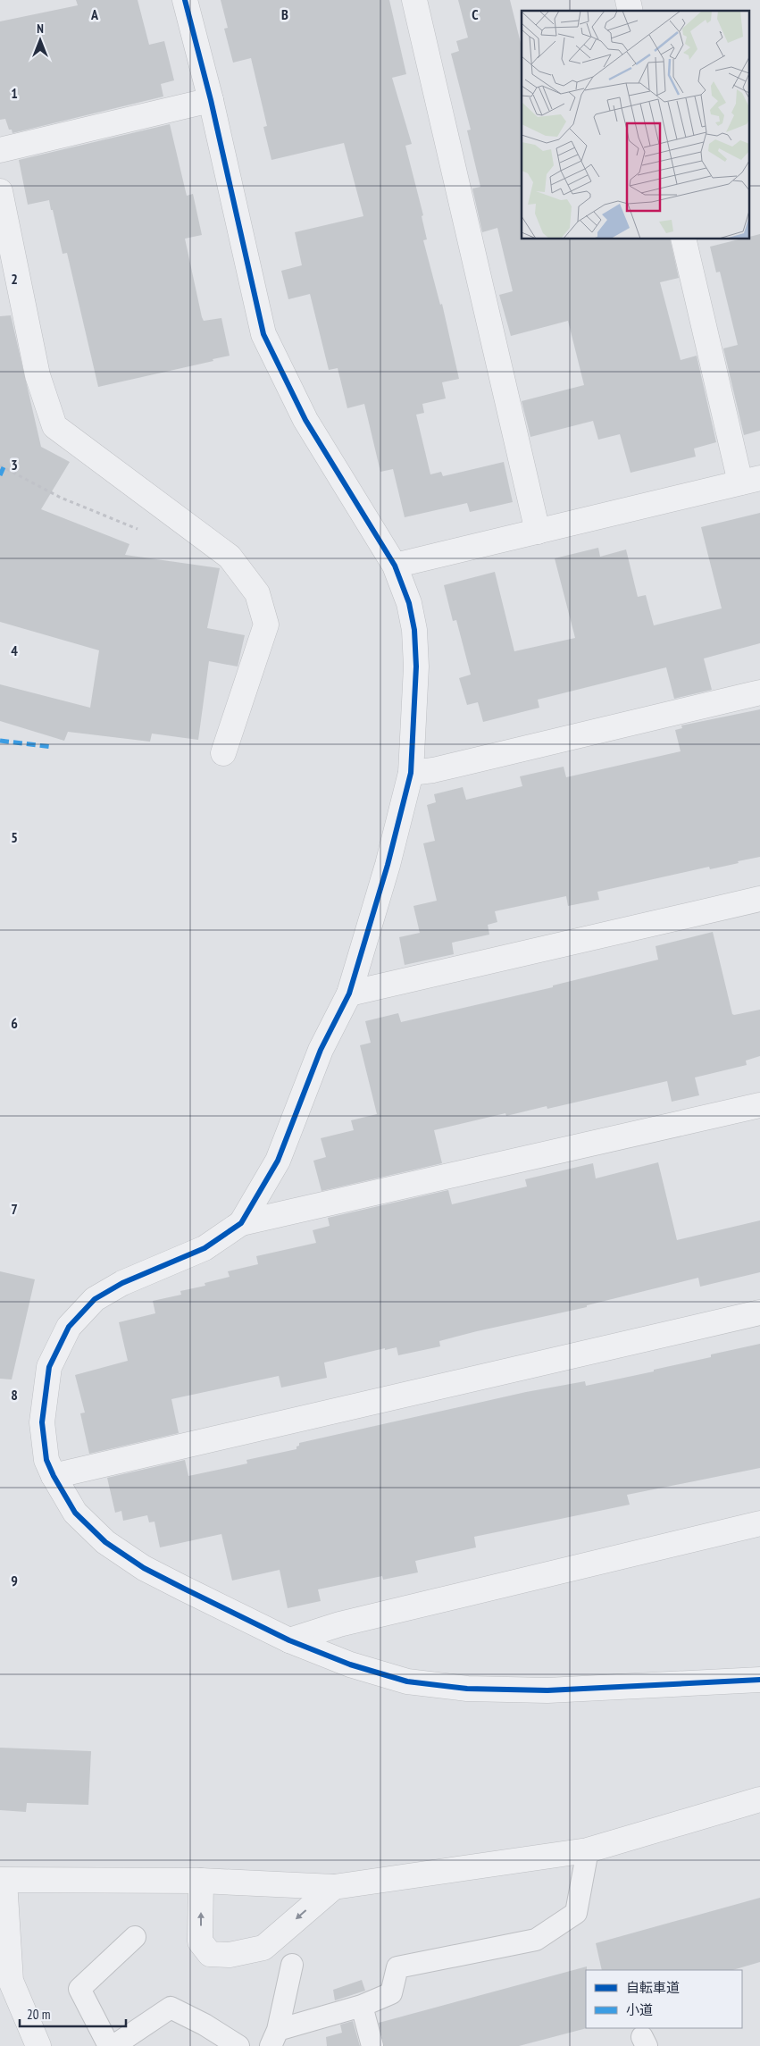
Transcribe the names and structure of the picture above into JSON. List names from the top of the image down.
{
  "legend": ["自転車道", "小道"],
  "scale_bar": "20 m",
  "north": "top",
  "grid": {
    "columns": ["A", "B", "C"],
    "rows": [
      "1",
      "2",
      "3",
      "4",
      "5",
      "6",
      "7",
      "8",
      "9"
    ]
  }
}
